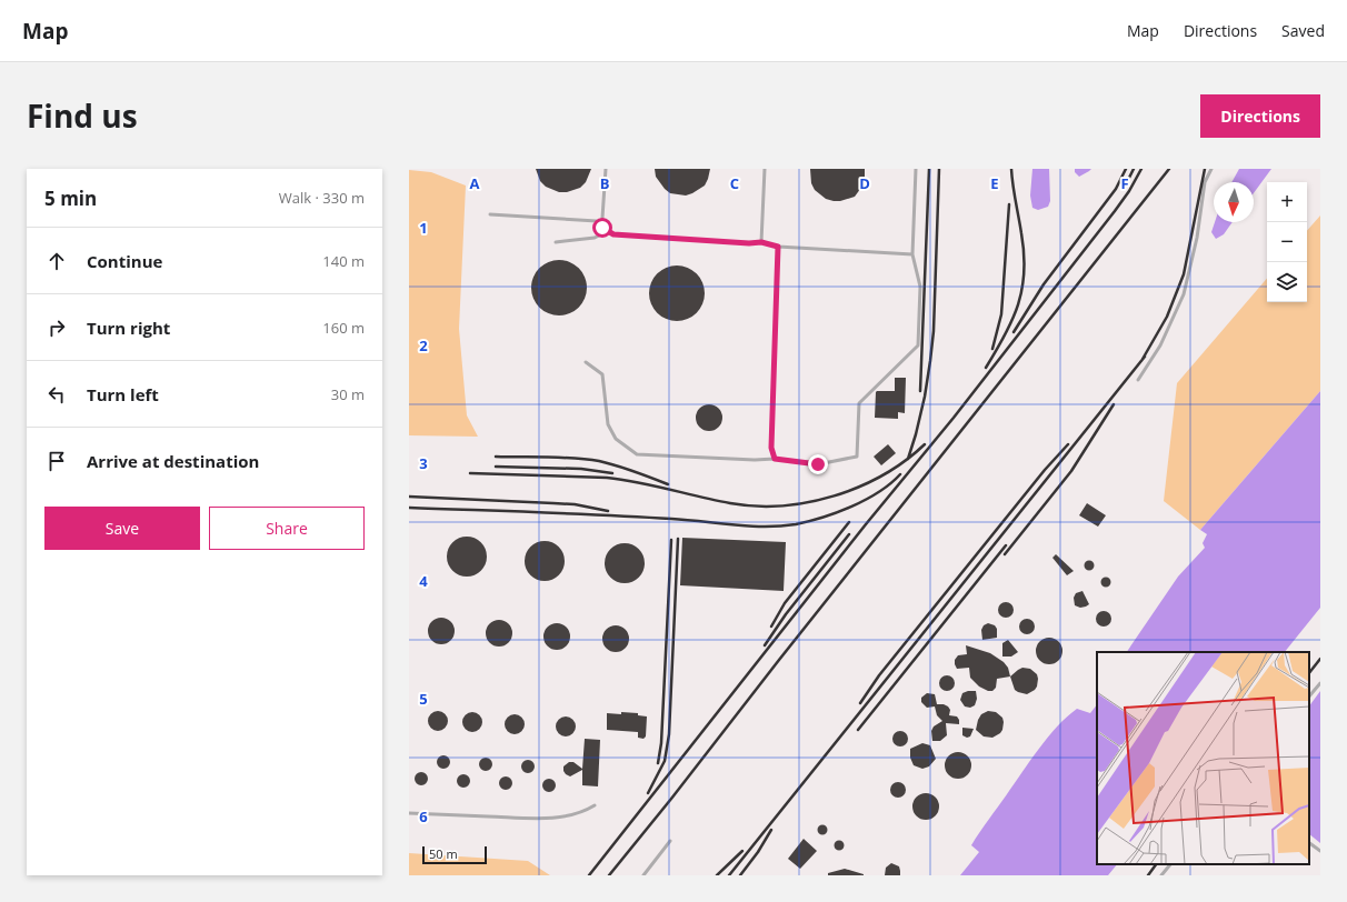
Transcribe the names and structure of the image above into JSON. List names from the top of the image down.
{
  "scale_bar": "50 m",
  "north": "bottom",
  "page": {
    "header": "Map",
    "nav": ["Map", "Directions", "Saved"],
    "title": "Find us",
    "buttons": [
      "Directions",
      ["Save", "Share"]
    ],
    "heading": ["5 min", "Walk · 330 m"],
    "map_buttons": ["+", "−"],
    "list": [
      ["Continue", "140 m"],
      ["Turn right", "160 m"],
      ["Turn left", "30 m"],
      "Arrive at destination"
    ],
    "scale": "50 m"
  },
  "grid": {
    "columns": [
      "A",
      "B",
      "C",
      "D",
      "E",
      "F"
    ],
    "rows": [
      "1",
      "2",
      "3",
      "4",
      "5",
      "6"
    ]
  }
}
